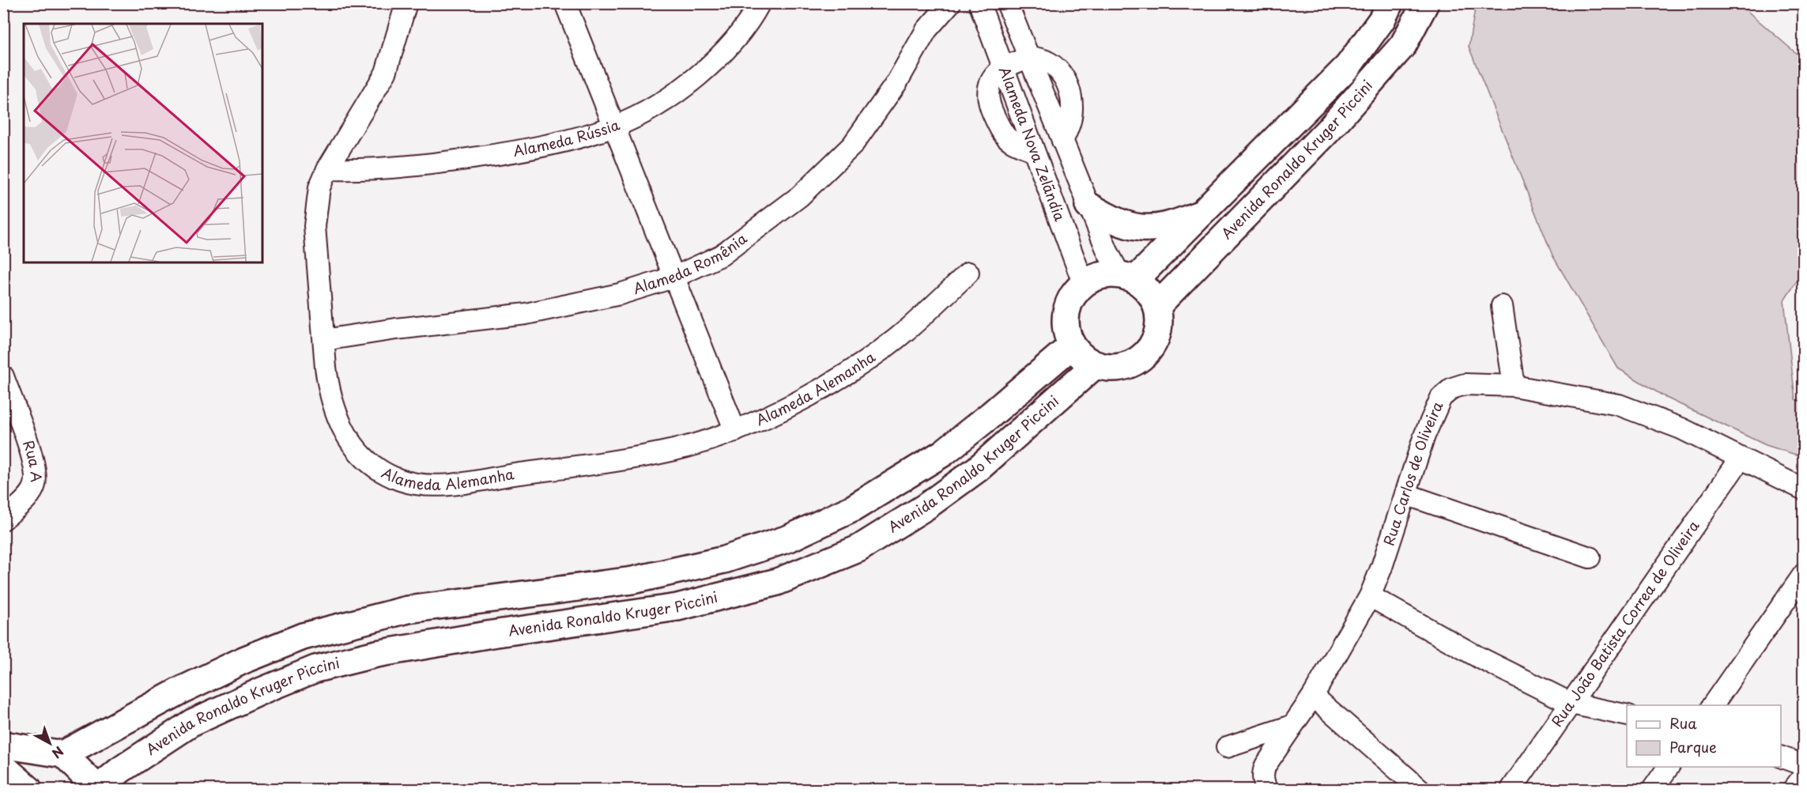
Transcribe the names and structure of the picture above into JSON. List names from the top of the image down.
{
  "streets": {
    "main road": ["Avenida Ronaldo Kruger Piccini"],
    "street": [
      "Alameda Rússia",
      "Alameda Nova Zelãndia",
      "Alameda Romênia",
      "Alameda Alemanha",
      "Rua A",
      "Rua Carlos de Oliveira",
      "Rua João Batista Correa de Oliveira"
    ]
  },
  "crossings": [
    ["Alameda Rússia", "Alameda Alemanha"],
    ["Alameda Nova Zelãndia", "Avenida Ronaldo Kruger Piccini"],
    ["Alameda Romênia", "Alameda Alemanha"],
    ["Rua Carlos de Oliveira", "Rua João Batista Correa de Oliveira"]
  ],
  "legend": ["Rua", "Parque"],
  "north": "bottom right"
}
